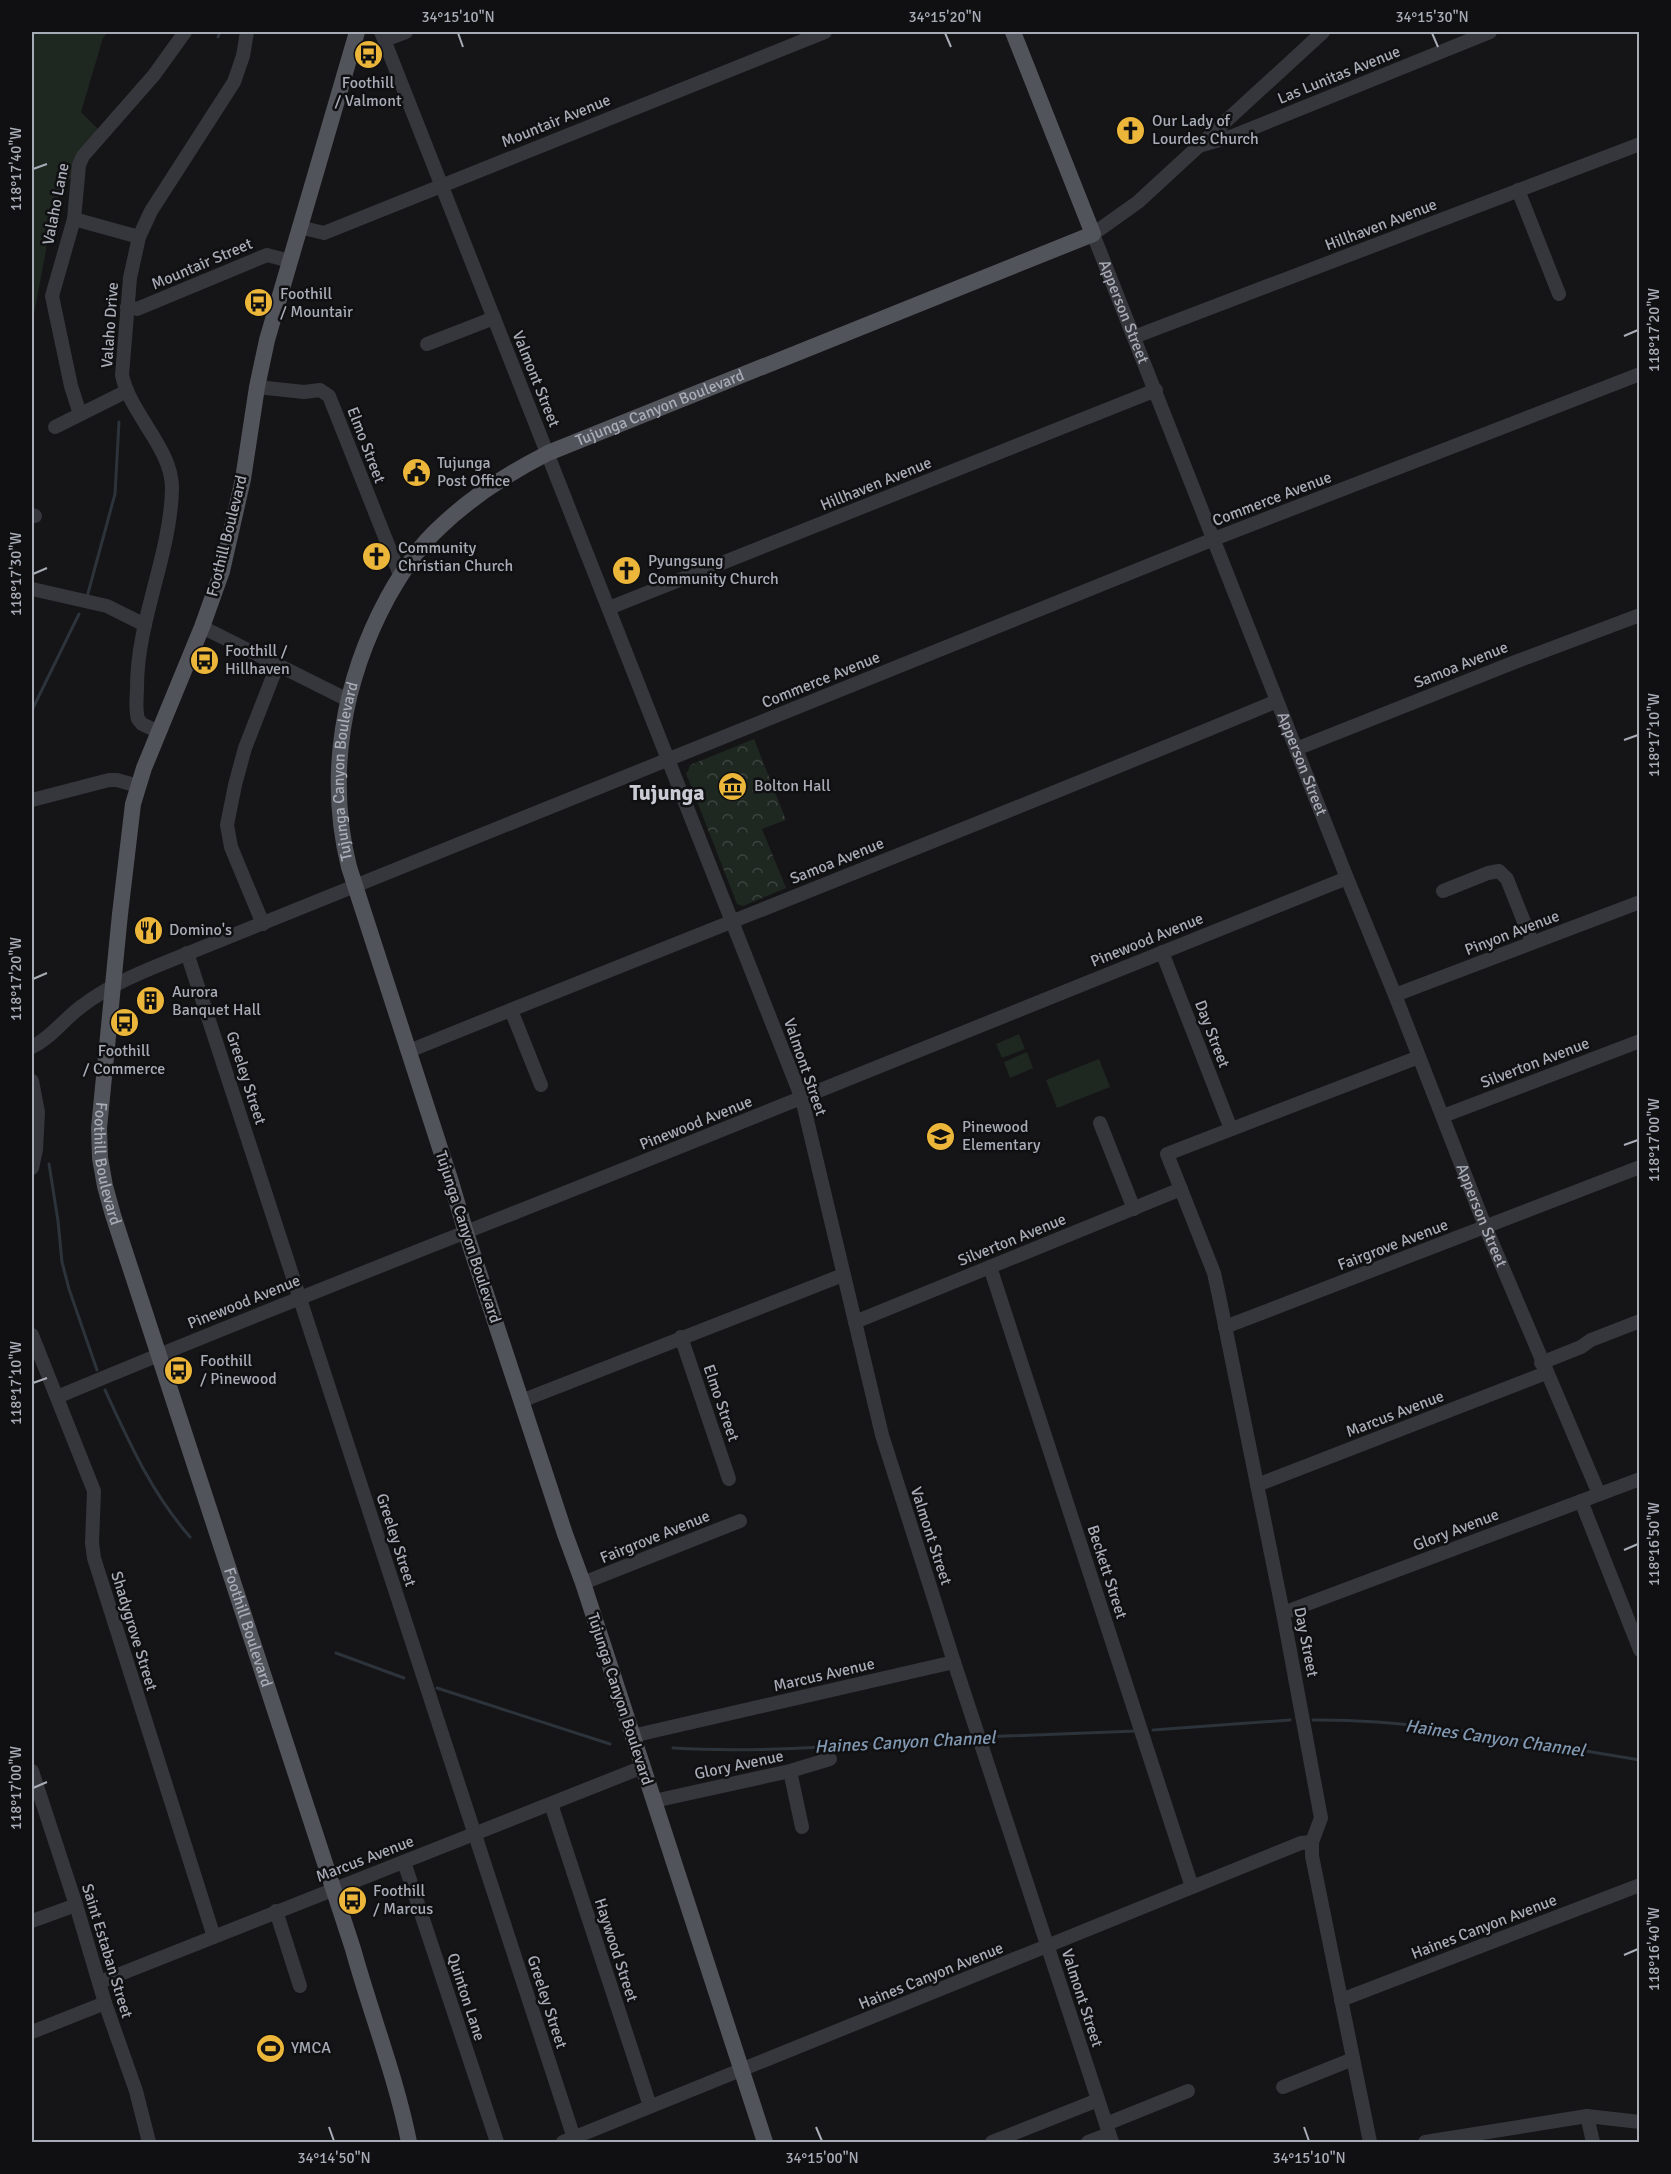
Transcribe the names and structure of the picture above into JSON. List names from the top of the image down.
{
  "streets": {
    "main road": ["Apperson Street", "Tujunga Canyon Boulevard", "Foothill Boulevard"],
    "street": [
      "Las Lunitas Avenue",
      "Mountair Avenue",
      "Valaho Lane",
      "Hillhaven Avenue",
      "Mountair Street",
      "Valaho Drive",
      "Valmont Street",
      "Elmo Street",
      "Commerce Avenue",
      "Samoa Avenue",
      "Pinyon Avenue",
      "Pinewood Avenue",
      "Day Street",
      "Silverton Avenue",
      "Greeley Street",
      "Fairgrove Avenue",
      "Marcus Avenue",
      "Glory Avenue",
      "Beckett Street",
      "Shadygrove Street",
      "Haines Canyon Avenue",
      "Haywood Street",
      "Saint Estaban Street",
      "Quinton Lane"
    ]
  },
  "crossings": [
    ["Las Lunitas Avenue", "Tujunga Canyon Boulevard"],
    ["Mountair Avenue", "Valmont Street"],
    ["Mountair Avenue", "Foothill Boulevard"],
    ["Hillhaven Avenue", "Apperson Street"],
    ["Hillhaven Avenue", "Valmont Street"],
    ["Mountair Street", "Valaho Drive"],
    ["Mountair Street", "Foothill Boulevard"],
    ["Apperson Street", "Tujunga Canyon Boulevard"],
    ["Apperson Street", "Commerce Avenue"],
    ["Apperson Street", "Samoa Avenue"],
    ["Apperson Street", "Pinyon Avenue"],
    ["Apperson Street", "Pinewood Avenue"],
    ["Apperson Street", "Silverton Avenue"],
    ["Apperson Street", "Fairgrove Avenue"],
    ["Apperson Street", "Marcus Avenue"],
    ["Apperson Street", "Glory Avenue"],
    ["Valaho Drive", "Foothill Boulevard"],
    ["Valmont Street", "Tujunga Canyon Boulevard"],
    ["Valmont Street", "Commerce Avenue"],
    ["Valmont Street", "Samoa Avenue"],
    ["Valmont Street", "Pinewood Avenue"],
    ["Valmont Street", "Silverton Avenue"],
    ["Valmont Street", "Marcus Avenue"],
    ["Valmont Street", "Haines Canyon Avenue"],
    ["Tujunga Canyon Boulevard", "Elmo Street"],
    ["Tujunga Canyon Boulevard", "Commerce Avenue"],
    ["Tujunga Canyon Boulevard", "Samoa Avenue"],
    ["Tujunga Canyon Boulevard", "Pinewood Avenue"],
    ["Tujunga Canyon Boulevard", "Fairgrove Avenue"],
    ["Tujunga Canyon Boulevard", "Marcus Avenue"],
    ["Tujunga Canyon Boulevard", "Glory Avenue"],
    ["Tujunga Canyon Boulevard", "Haines Canyon Avenue"],
    ["Elmo Street", "Foothill Boulevard"],
    ["Commerce Avenue", "Foothill Boulevard"],
    ["Commerce Avenue", "Greeley Street"],
    ["Foothill Boulevard", "Pinewood Avenue"],
    ["Foothill Boulevard", "Marcus Avenue"],
    ["Pinewood Avenue", "Day Street"],
    ["Pinewood Avenue", "Greeley Street"],
    ["Pinewood Avenue", "Shadygrove Street"],
    ["Day Street", "Silverton Avenue"],
    ["Day Street", "Fairgrove Avenue"],
    ["Day Street", "Marcus Avenue"],
    ["Day Street", "Glory Avenue"],
    ["Day Street", "Haines Canyon Avenue"],
    ["Silverton Avenue", "Beckett Street"],
    ["Greeley Street", "Marcus Avenue"],
    ["Greeley Street", "Haines Canyon Avenue"],
    ["Marcus Avenue", "Shadygrove Street"],
    ["Marcus Avenue", "Haywood Street"],
    ["Marcus Avenue", "Saint Estaban Street"],
    ["Marcus Avenue", "Quinton Lane"],
    ["Beckett Street", "Haines Canyon Avenue"],
    ["Haines Canyon Avenue", "Haywood Street"]
  ],
  "districts": ["Tujunga"],
  "water": ["Haines Canyon Channel"],
  "places": {
    "bus stop": [
      "Foothill / Valmont",
      "Foothill / Mountair",
      "Foothill / Hillhaven",
      "Foothill / Commerce",
      "Foothill / Pinewood",
      "Foothill / Marcus"
    ],
    "church": ["Our Lady of Lourdes Church", "Community Christian Church", "Pyungsung Community Church"],
    "public building": ["Tujunga Post Office"],
    "museum": ["Bolton Hall"],
    "restaurant": ["Domino's"],
    "building": ["Aurora Banquet Hall"],
    "school or university": ["Pinewood Elementary"],
    "sports": ["YMCA"]
  },
  "coordinates": [
    "34°15'10\"N",
    "34°15'20\"N",
    "34°15'30\"N",
    "118°17'40\"W",
    "118°17'20\"W",
    "118°17'30\"W",
    "118°17'10\"W",
    "118°17'00\"W",
    "118°16'50\"W",
    "118°16'40\"W",
    "34°14'50\"N",
    "34°15'00\"N"
  ]
}
